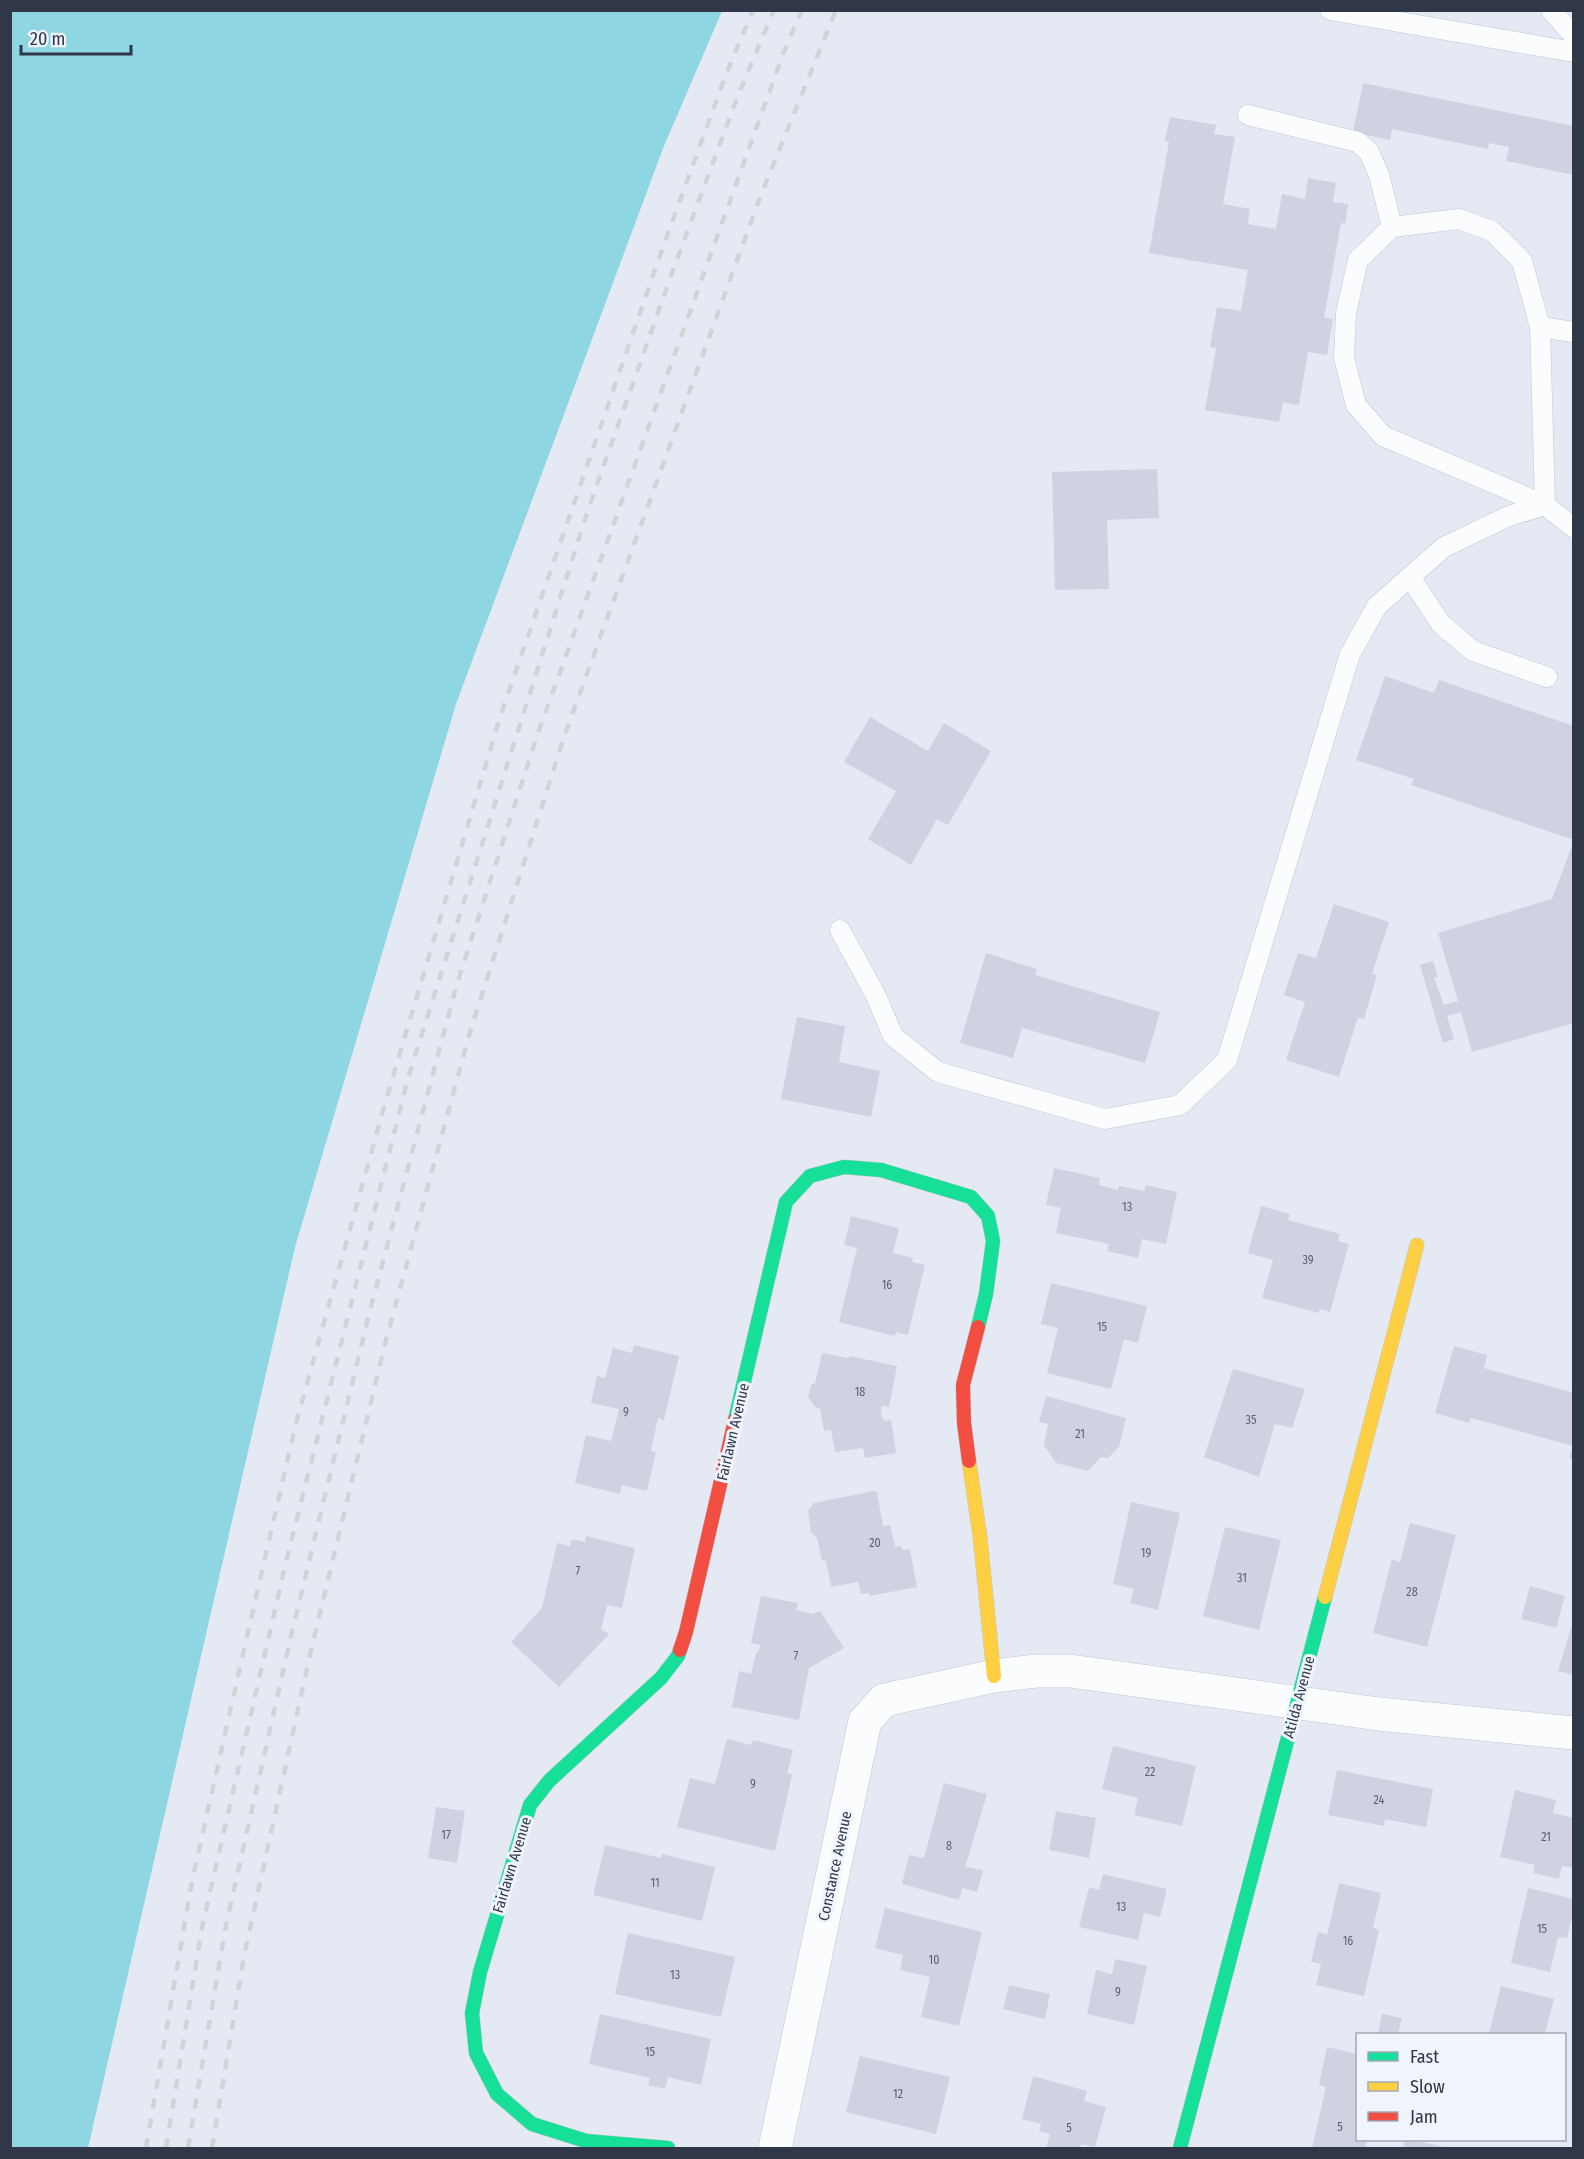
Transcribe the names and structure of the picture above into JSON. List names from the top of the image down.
{
  "streets": {
    "street": ["Fairlawn Avenue", "Atilda Avenue", "Constance Avenue"]
  },
  "crossings": [
    ["Fairlawn Avenue", "Constance Avenue"],
    ["Atilda Avenue", "Constance Avenue"]
  ],
  "house_numbers": [
    "13",
    "39",
    "16",
    "15",
    "18",
    "9",
    "35",
    "21",
    "20",
    "19",
    "7",
    "31",
    "28",
    "7",
    "22",
    "9",
    "24",
    "17",
    "21",
    "8",
    "11",
    "13",
    "15",
    "16",
    "10",
    "13",
    "9",
    "15",
    "12",
    "5",
    "5"
  ],
  "legend": ["Fast", "Slow", "Jam"],
  "scale_bar": "20 m"
}
